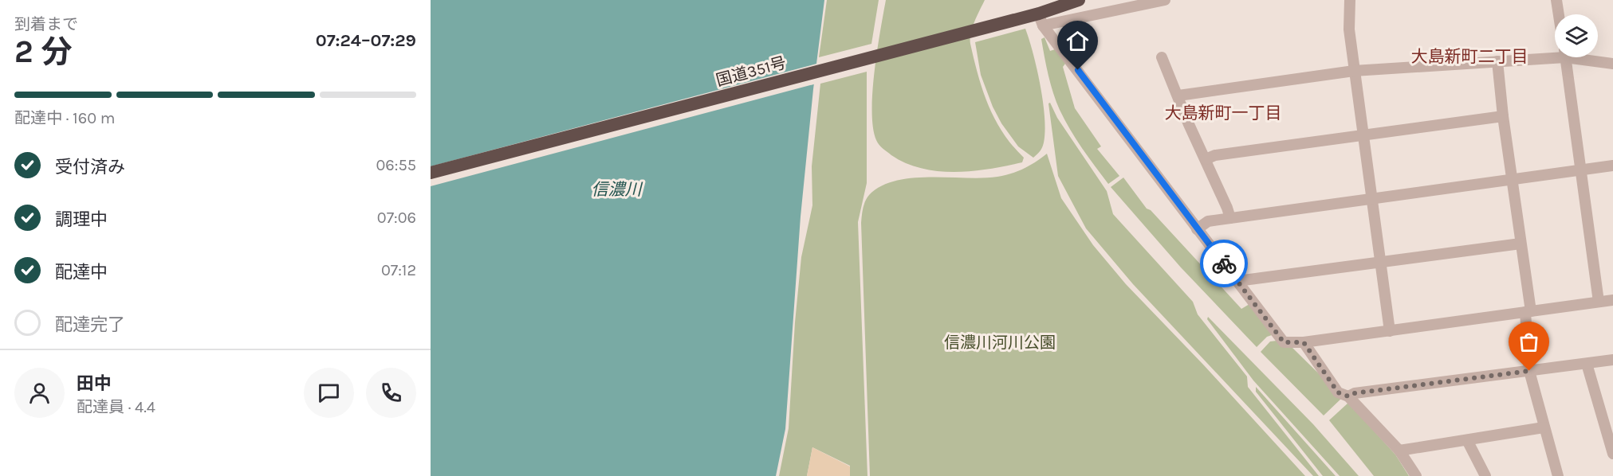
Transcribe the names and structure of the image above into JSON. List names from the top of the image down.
{
  "streets": {
    "highway": ["国道351号"]
  },
  "districts": ["大島新町二丁目", "大島新町一丁目"],
  "water": ["信濃川"],
  "parks": ["信濃川河川公園"],
  "page": {
    "heading": ["2 分", "到着まで", "07:24–07:29"],
    "panel": ["田中", "配達員 · 4.4"],
    "bar": "配達中 · 160 m",
    "list": [
      ["受付済み", "06:55"],
      ["調理中", "07:06"],
      ["配達中", "07:12"],
      "配達完了"
    ]
  }
}
